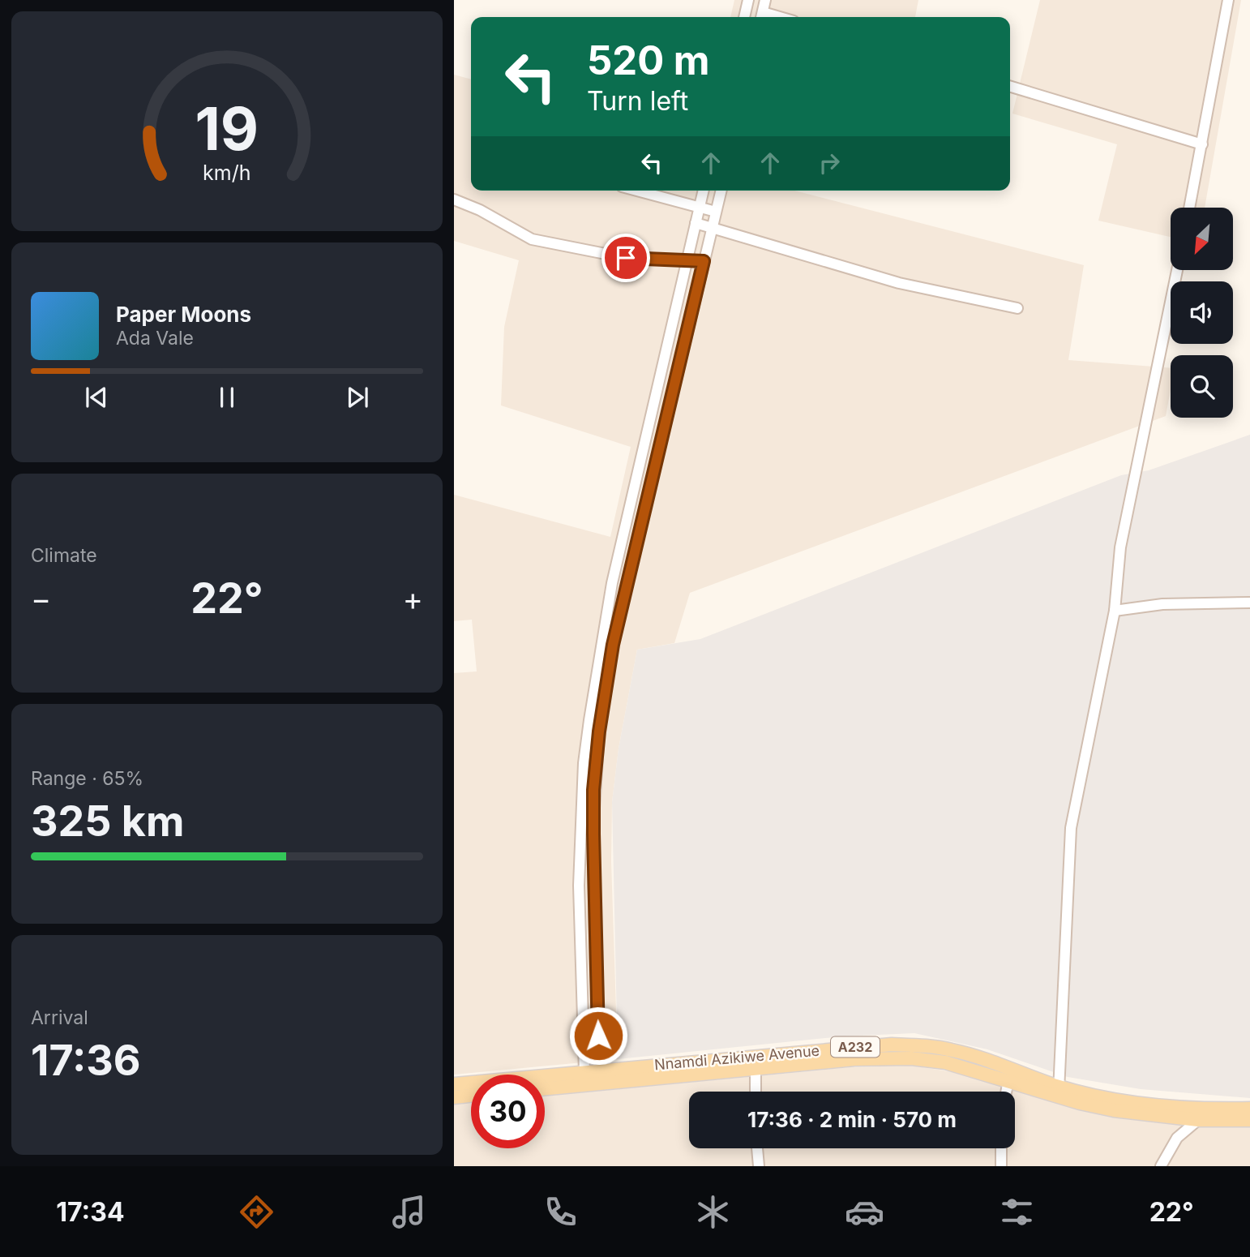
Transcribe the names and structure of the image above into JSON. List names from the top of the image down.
{
  "streets": {
    "main road": ["A232", "Nnamdi Azikiwe Avenue"]
  },
  "north": "bottom left",
  "page": {
    "turn": ["520 m", "Turn left"],
    "song": ["Paper Moons", "Ada Vale"],
    "tile": [
      "Climate",
      ["Range · 65%", "325 km"],
      ["Arrival", "17:36"]
    ],
    "heat": ["−", "22°", "+"],
    "limit": "30",
    "trip": "17:36 · 2 min · 570 m",
    "tabs": ["17:34", "22°"],
    "gauge": ["19", "km/h"]
  }
}
